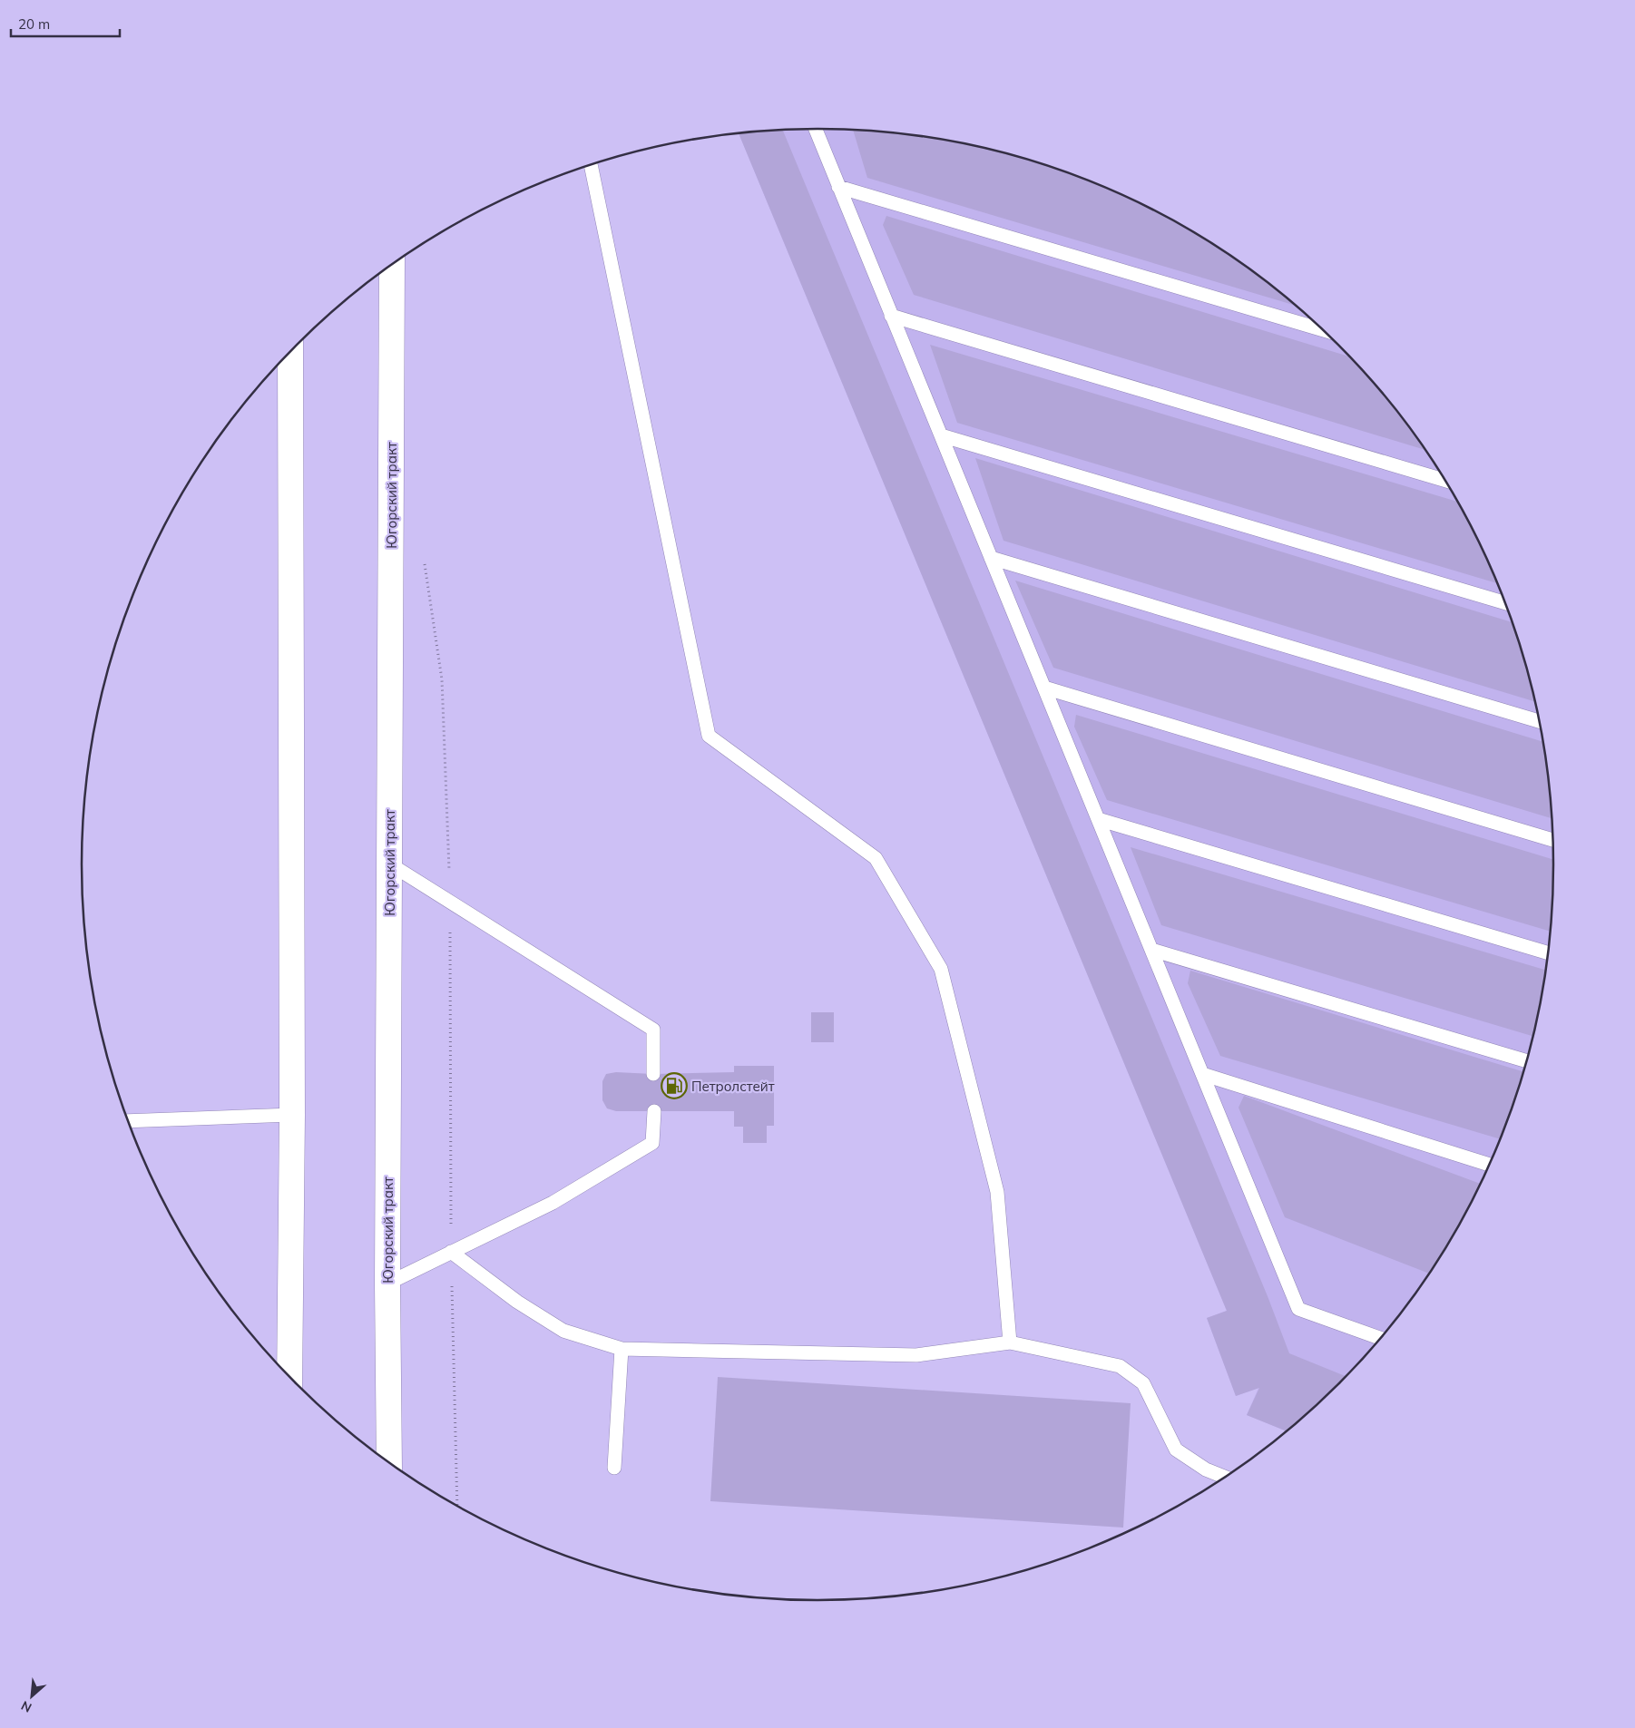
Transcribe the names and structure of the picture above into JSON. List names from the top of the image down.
{
  "streets": {
    "main road": ["Югорский тракт"]
  },
  "places": {
    "fuel station": ["Петролстейт"]
  },
  "scale_bar": "20 m",
  "north": "bottom left"
}
